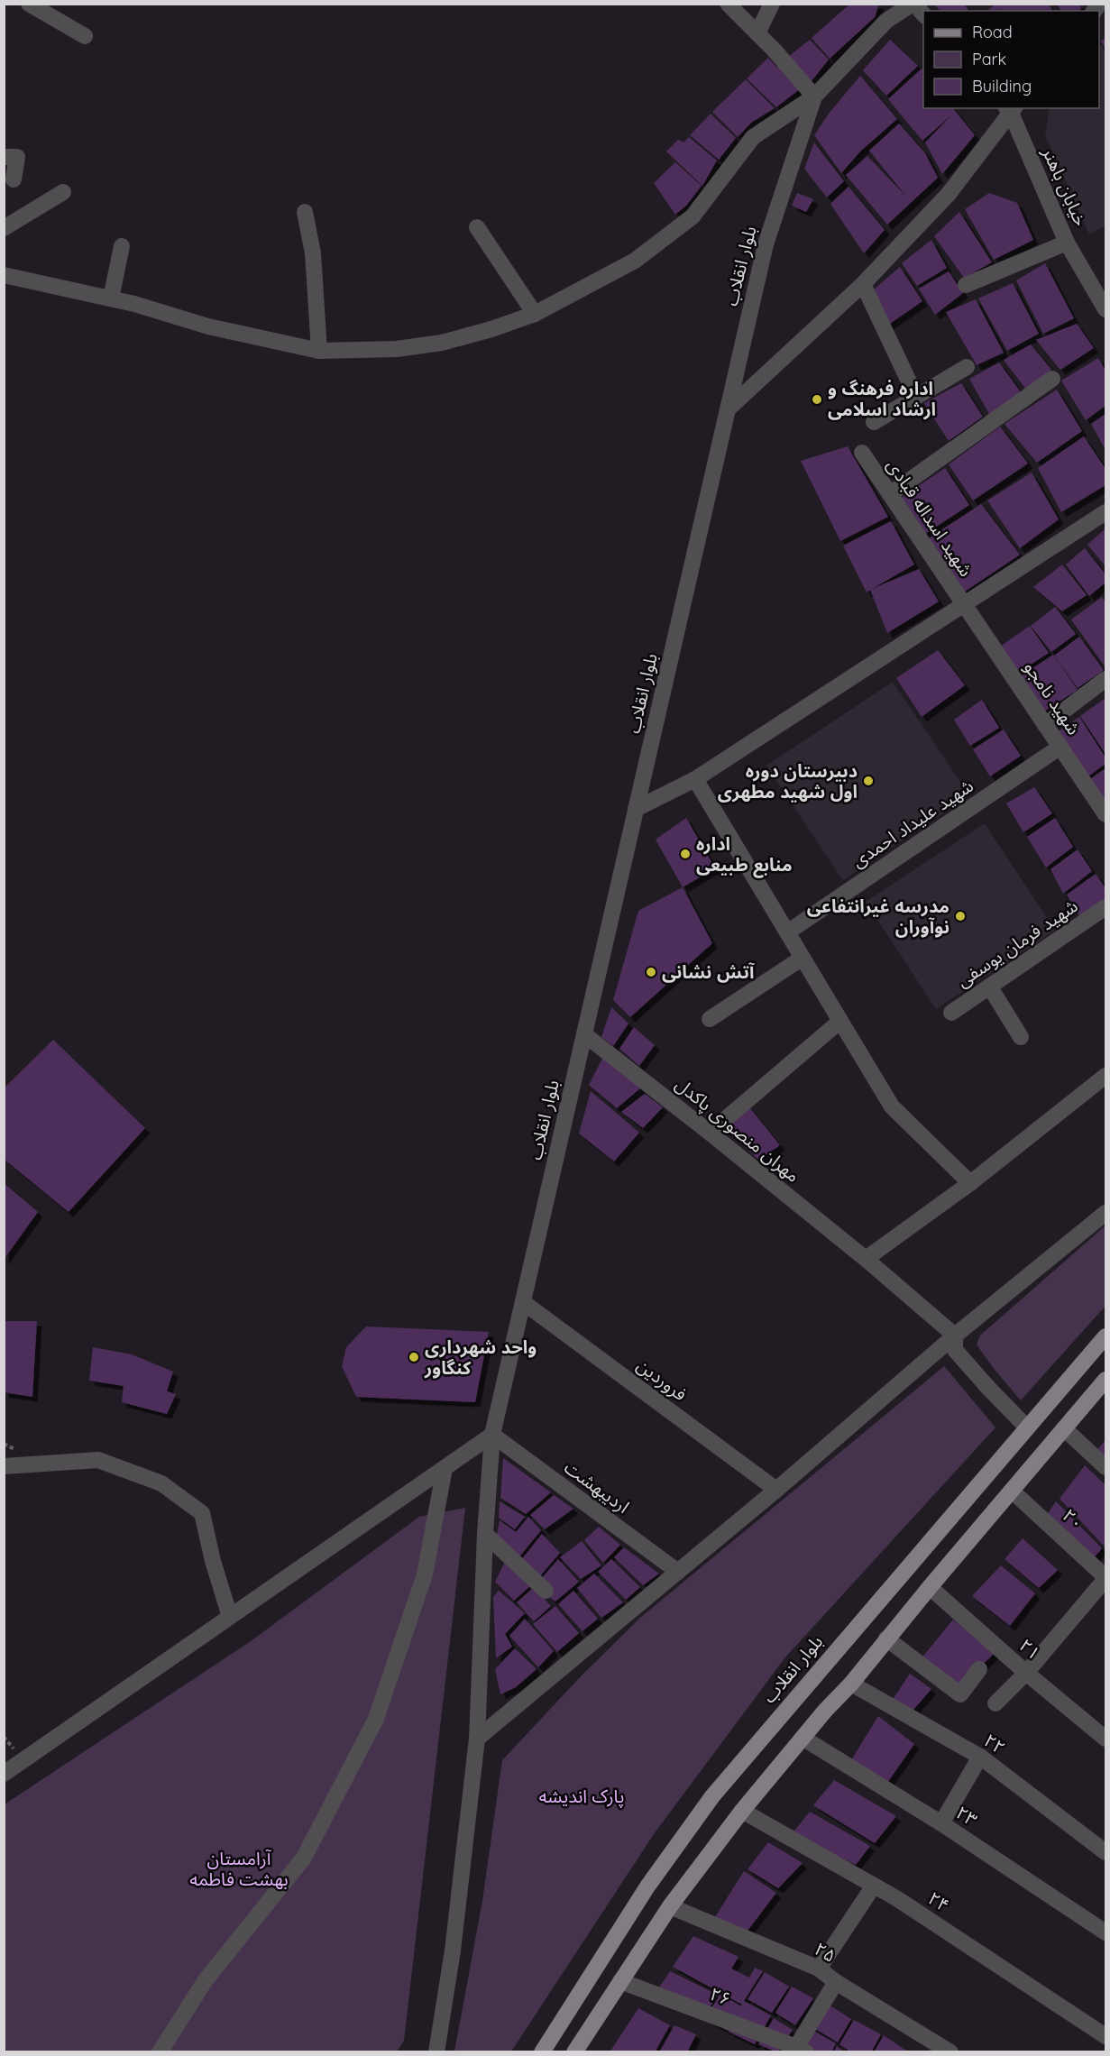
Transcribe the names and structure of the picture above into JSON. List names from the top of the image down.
{
  "streets": {
    "main road": ["بلوار انقلاب"],
    "street": [
      "خیابان باهنر",
      "شهید اسداله قبادی",
      "شهید نامجو",
      "شهید علیداد احمدی",
      "شهید فرمان یوسفی",
      "مهران منصوری پاکدل",
      "فروردین",
      "اردیبهشت",
      "۲۰",
      "۲۱",
      "۲۲",
      "۲۳",
      "۲۴",
      "۲۵",
      "۲۶"
    ]
  },
  "crossings": [
    ["بلوار انقلاب", "مهران منصوری پاکدل"],
    ["بلوار انقلاب", "فروردین"],
    ["بلوار انقلاب", "اردیبهشت"],
    ["شهید اسداله قبادی", "شهید نامجو"],
    ["شهید نامجو", "شهید علیداد احمدی"]
  ],
  "parks": ["پارک اندیشه", "آرامستان بهشت فاطمه"],
  "places": [
    "اداره فرهنگ و ارشاد اسلامی",
    "دبیرستان دوره اول شهید مطهری",
    "اداره منابع طبیعی",
    "مدرسه غیرانتفاعی نوآوران",
    "آتش نشانی",
    "واحد شهرداری کنگاور"
  ],
  "legend": ["Road", "Park", "Building"]
}
